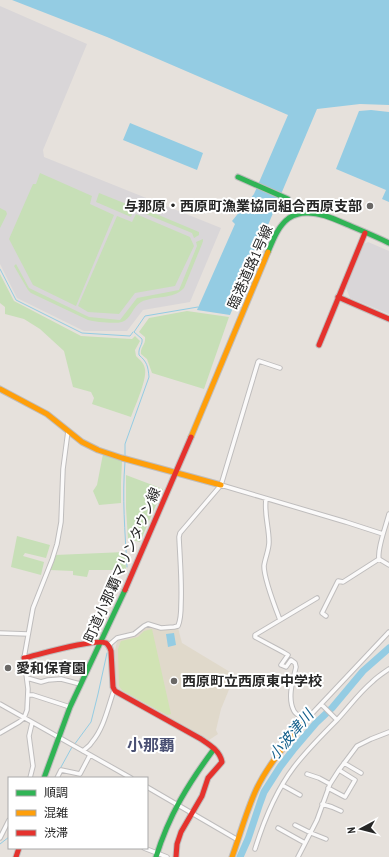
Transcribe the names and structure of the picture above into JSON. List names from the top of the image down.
{
  "streets": {
    "street": ["臨港道路1号線", "町道小那覇マリンタウン線"]
  },
  "crossings": [
    ["臨港道路1号線", "町道小那覇マリンタウン線"]
  ],
  "districts": ["小那覇"],
  "water": ["小波津川"],
  "places": ["与那原・西原町漁業協同組合西原支部", "愛和保育園", "西原町立西原東中学校"],
  "legend": ["順調", "混雑", "渋滞"],
  "north": "left"
}
